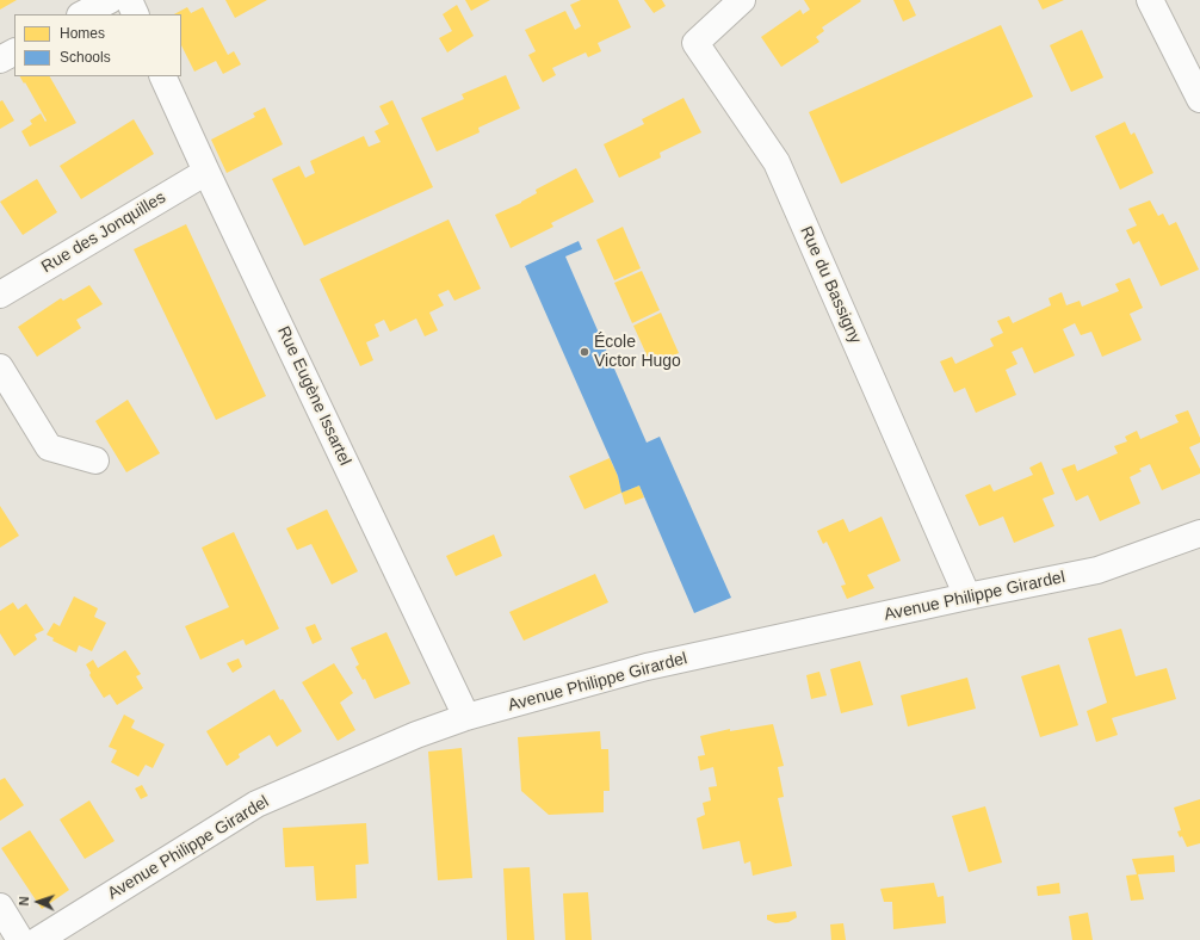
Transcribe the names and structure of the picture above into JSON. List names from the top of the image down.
{
  "streets": {
    "street": [
      "Rue des Jonquilles",
      "Rue du Bassigny",
      "Rue Eugène Issartel",
      "Avenue Philippe Girardel"
    ]
  },
  "crossings": [
    ["Rue des Jonquilles", "Rue Eugène Issartel"],
    ["Rue du Bassigny", "Avenue Philippe Girardel"],
    ["Rue Eugène Issartel", "Avenue Philippe Girardel"]
  ],
  "places": ["École Victor Hugo"],
  "legend": ["Homes", "Schools"],
  "north": "left"
}
